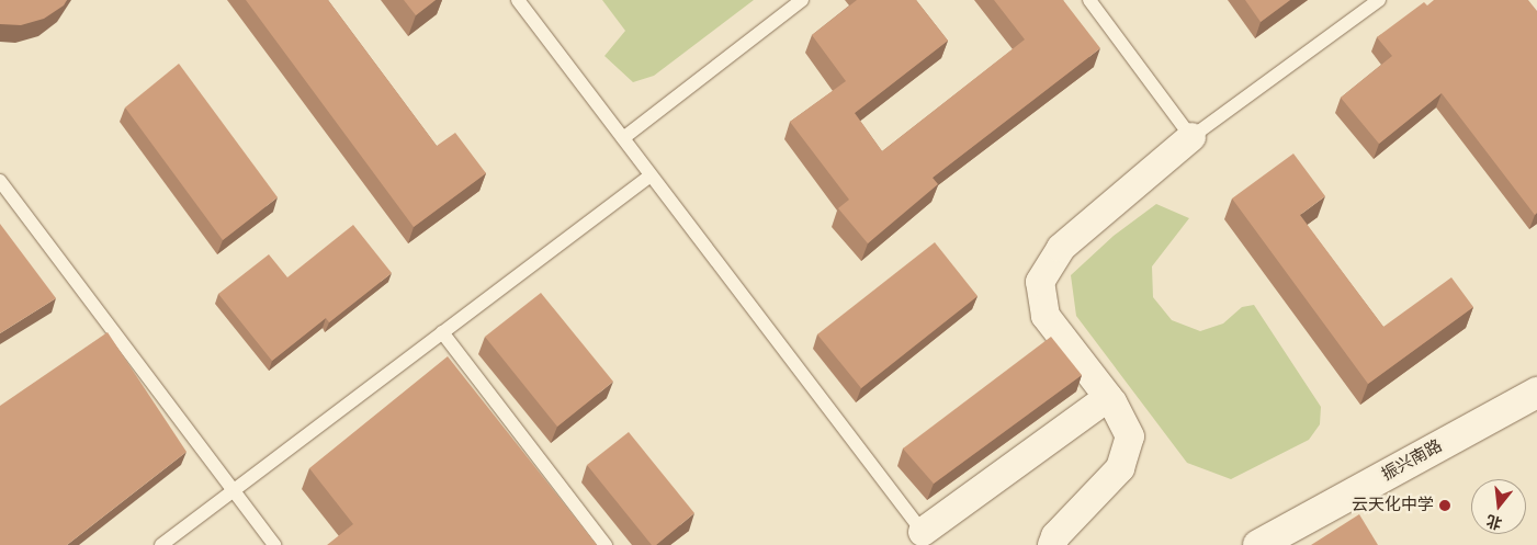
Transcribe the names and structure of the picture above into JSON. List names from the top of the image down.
{
  "streets": {
    "main road": ["振兴南路"]
  },
  "places": ["云天化中学"],
  "north": "bottom"
}
